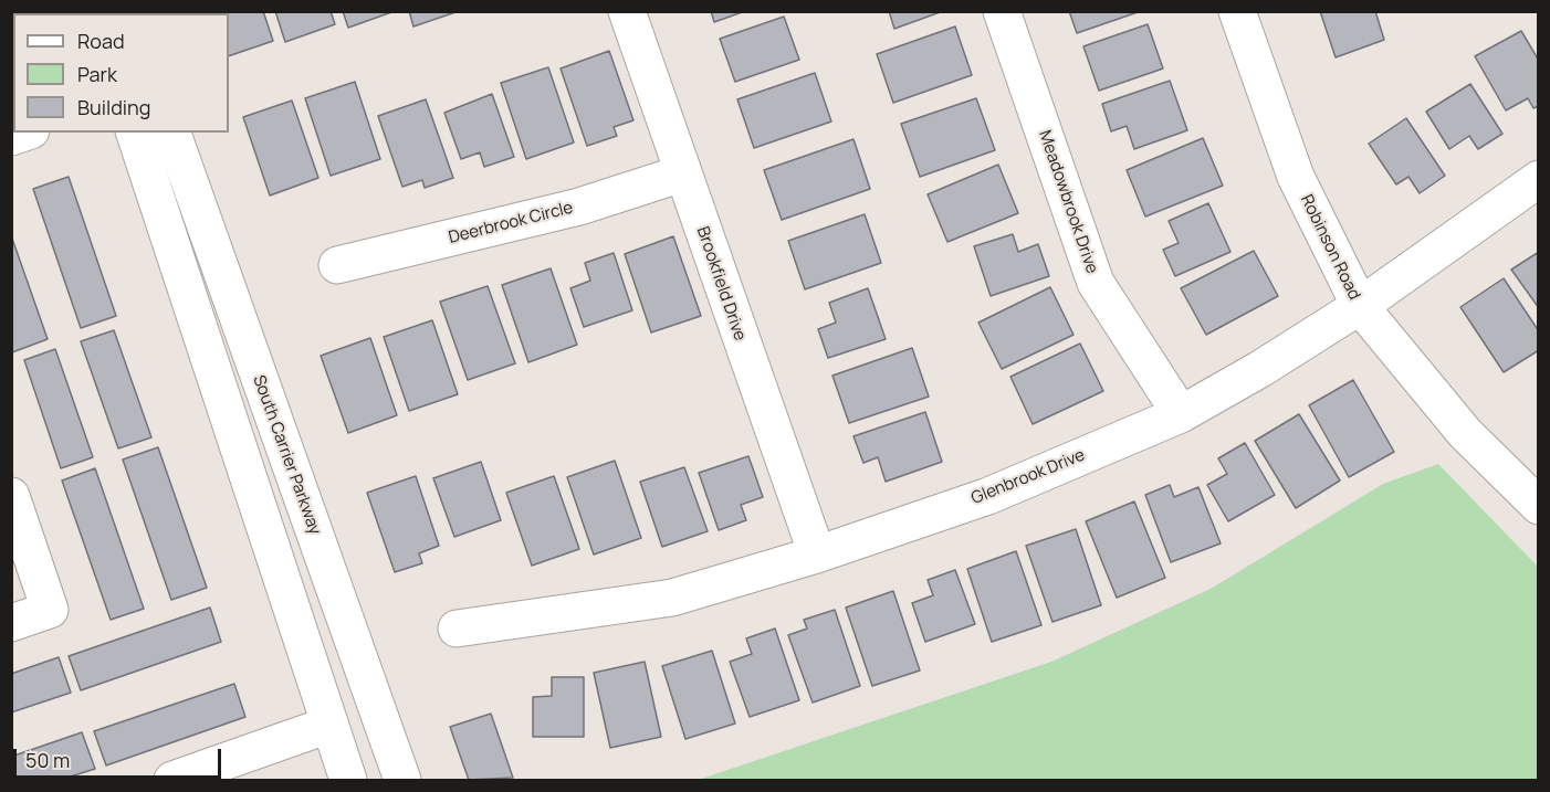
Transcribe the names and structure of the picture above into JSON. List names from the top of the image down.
{
  "streets": {
    "street": [
      "Meadowbrook Drive",
      "Deerbrook Circle",
      "Robinson Road",
      "Brookfield Drive",
      "South Carrier Parkway",
      "Glenbrook Drive"
    ]
  },
  "crossings": [
    ["Meadowbrook Drive", "Glenbrook Drive"],
    ["Deerbrook Circle", "Brookfield Drive"],
    ["Robinson Road", "Glenbrook Drive"],
    ["Brookfield Drive", "Glenbrook Drive"]
  ],
  "legend": ["Road", "Park", "Building"],
  "scale_bar": "50 m"
}
